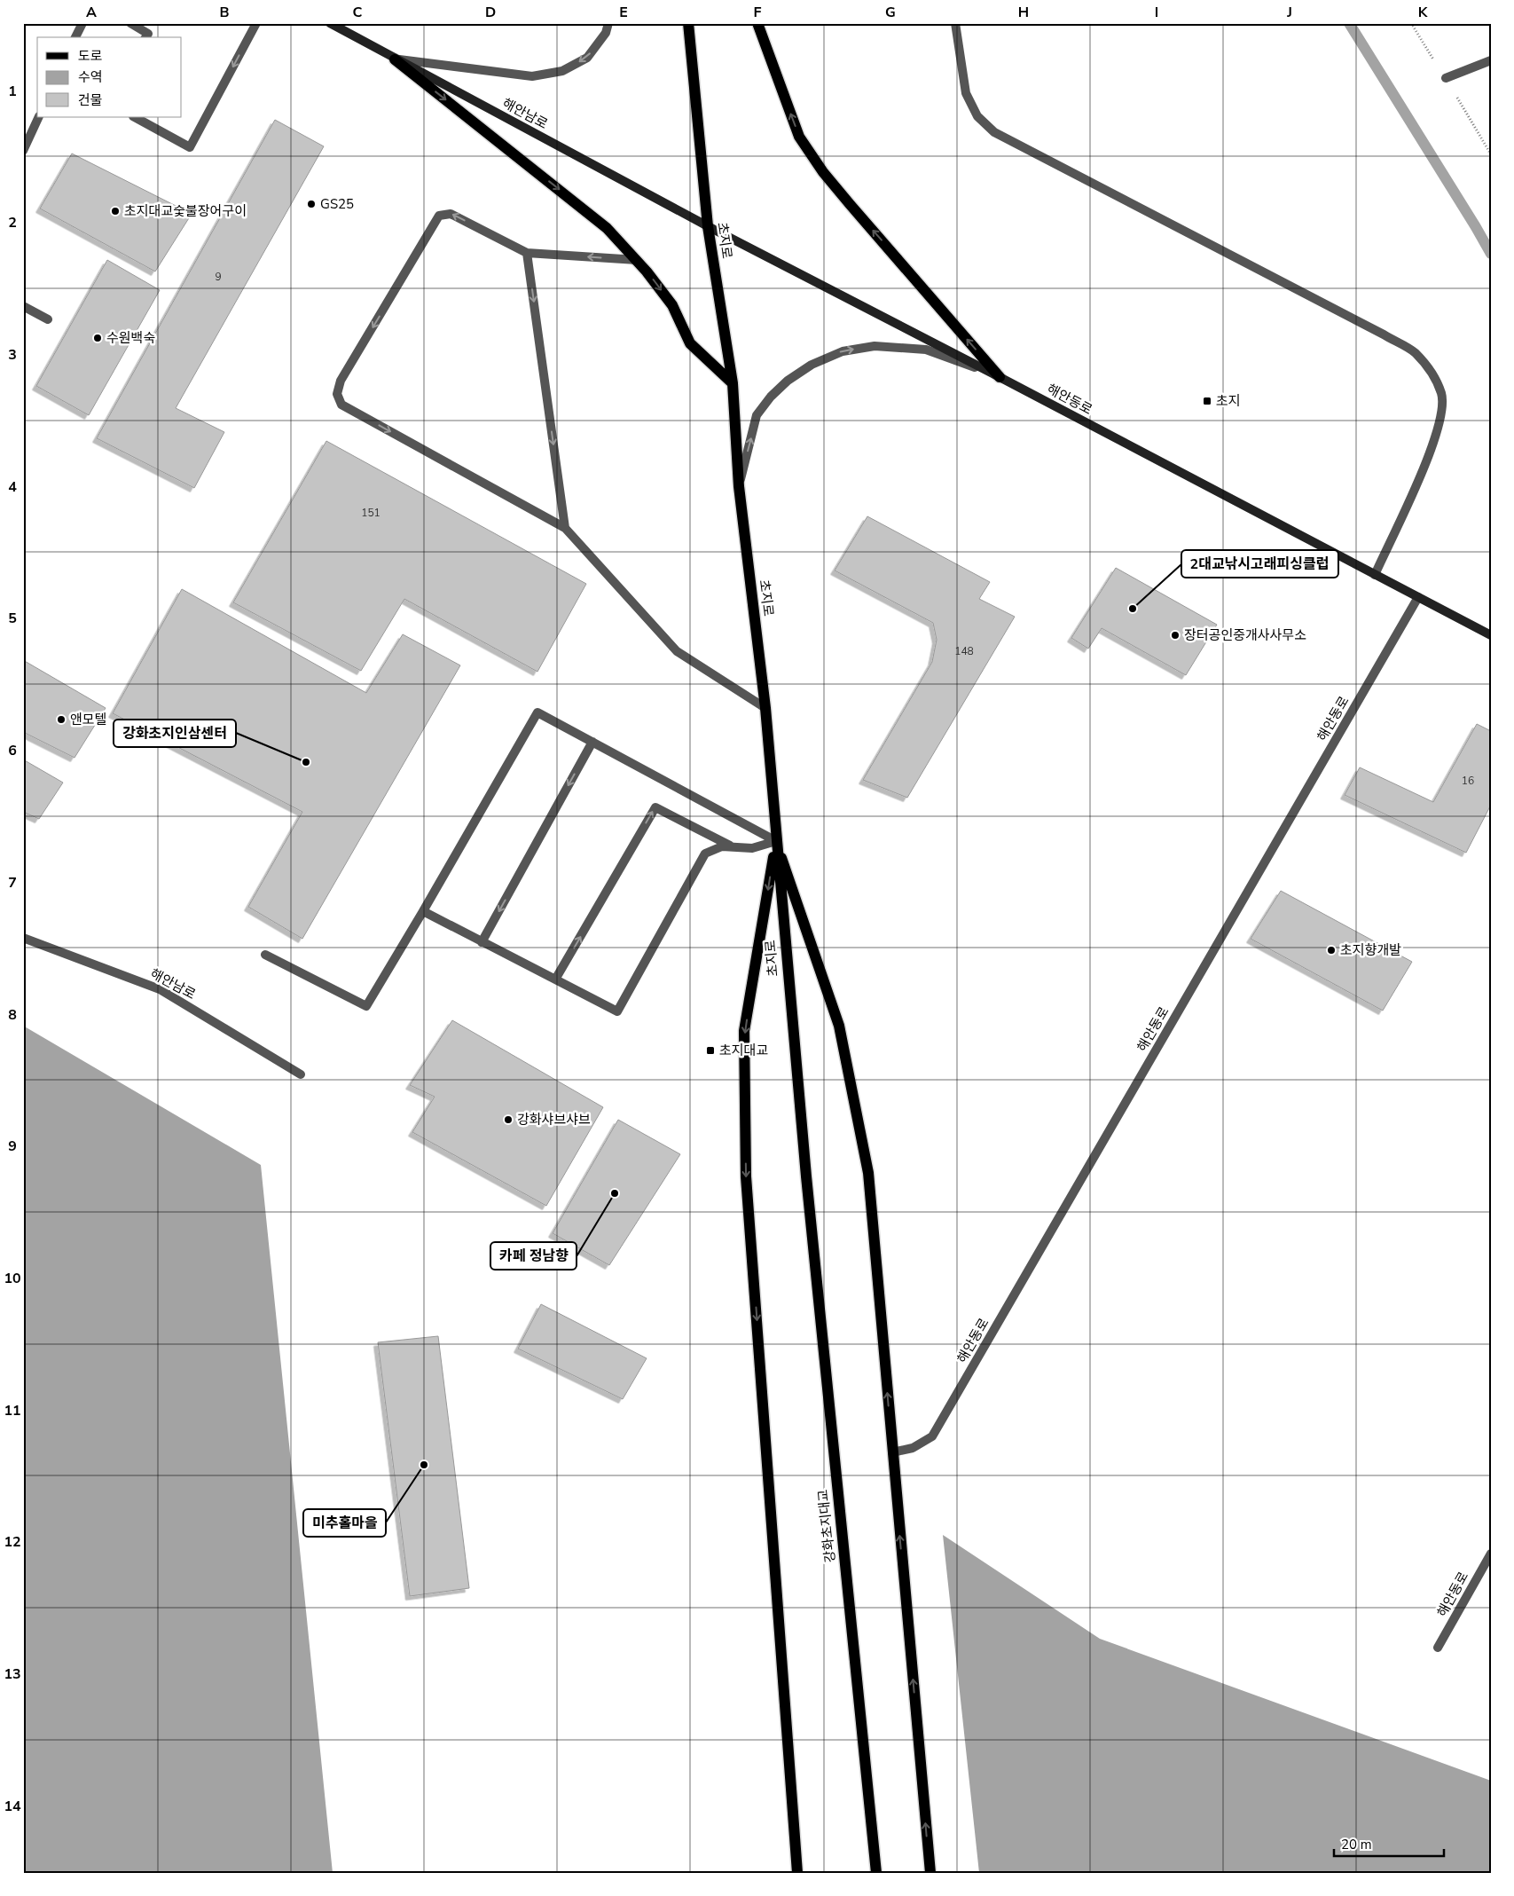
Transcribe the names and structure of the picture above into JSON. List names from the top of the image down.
{
  "streets": {
    "main road": [
      "해안남로",
      "초지로",
      "해안동로",
      "강화초지대교"
    ]
  },
  "crossings": [
    ["해안남로", "초지로"],
    ["해안남로", "해안동로"],
    ["초지로", "해안동로"],
    ["초지로", "강화초지대교"]
  ],
  "places": {
    "other": [
      "GS25",
      "초지대교숯불장어구이",
      "수원백숙",
      "2대교낚시고래피싱클럽",
      "장터공인중개사사무소",
      "앤모텔",
      "강화초지인삼센터",
      "초지향개발",
      "강화샤브샤브",
      "카페 정남향",
      "미추홀마을"
    ],
    "transit": ["초지", "초지대교"]
  },
  "house_numbers": [
    "9",
    "151",
    "148",
    "16"
  ],
  "legend": ["도로", "수역", "건물"],
  "scale_bar": "20 m",
  "grid": {
    "columns": [
      "A",
      "B",
      "C",
      "D",
      "E",
      "F",
      "G",
      "H",
      "I",
      "J",
      "K"
    ],
    "rows": [
      "1",
      "2",
      "3",
      "4",
      "5",
      "6",
      "7",
      "8",
      "9",
      "10",
      "11",
      "12",
      "13",
      "14"
    ]
  }
}
